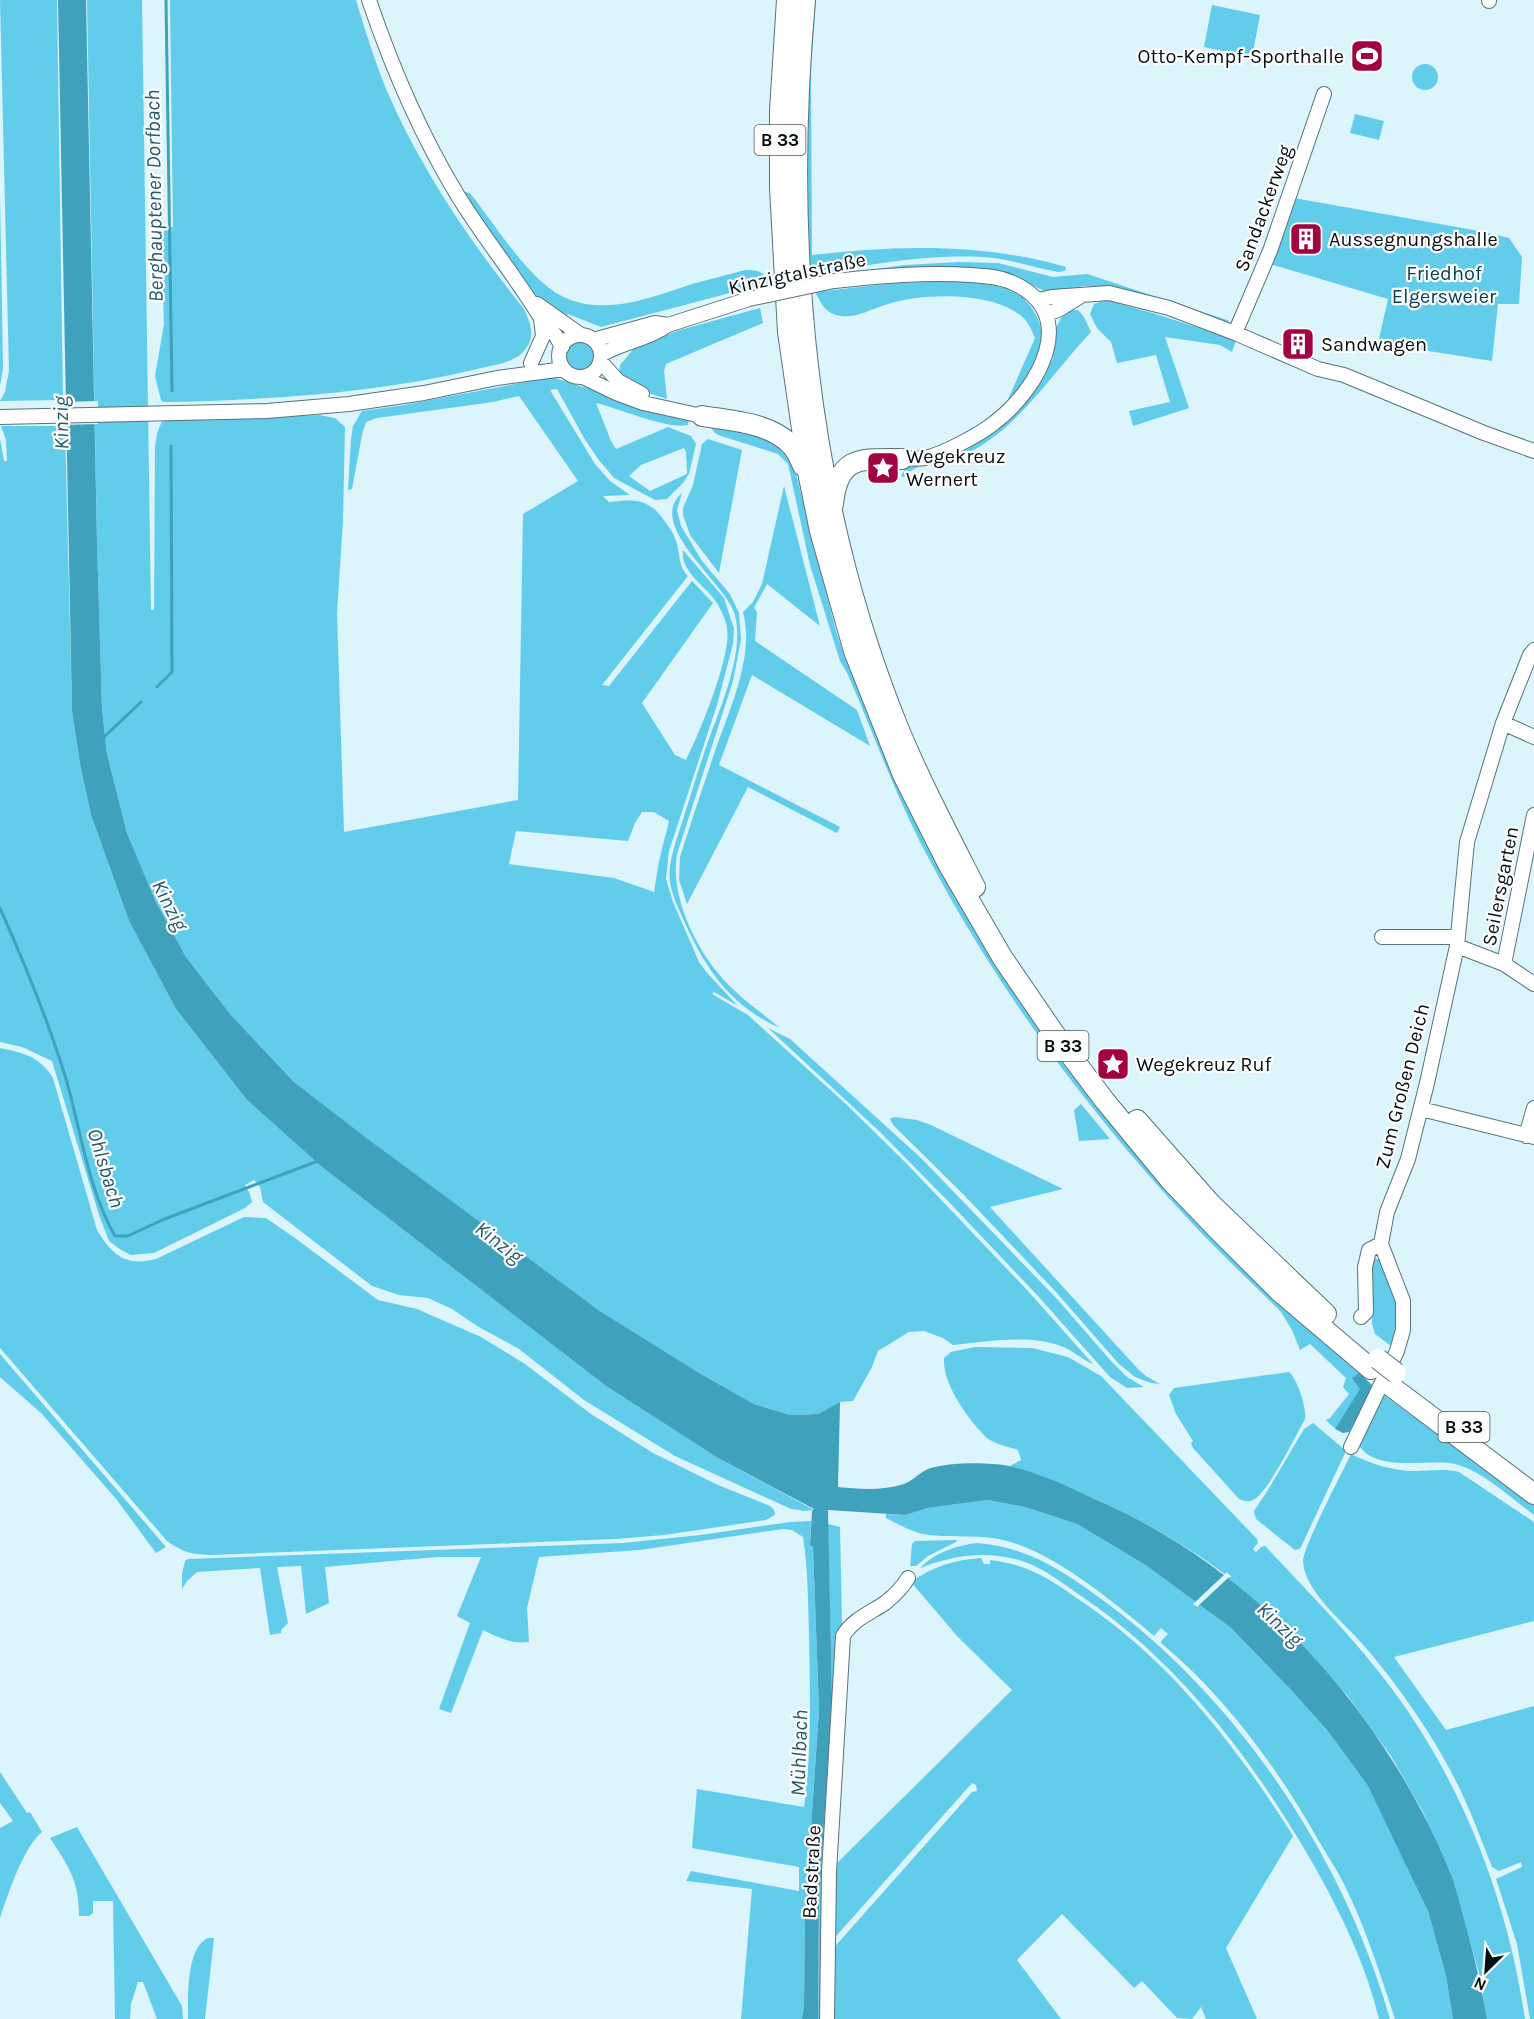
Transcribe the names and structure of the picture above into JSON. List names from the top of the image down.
{
  "streets": {
    "highway": ["B 33"],
    "street": [
      "Sandackerweg",
      "Kinzigtalstraße",
      "Seilersgarten",
      "Zum Großen Deich",
      "Badstraße"
    ]
  },
  "water": [
    "Berghauptener Dorfbach",
    "Kinzig",
    "Ohlsbach",
    "Mühlbach"
  ],
  "parks": ["Friedhof Elgersweier"],
  "places": {
    "sports": ["Otto-Kempf-Sporthalle"],
    "building": ["Aussegnungshalle", "Sandwagen"],
    "place": ["Wegekreuz Wernert", "Wegekreuz Ruf"]
  },
  "north": "bottom left"
}
